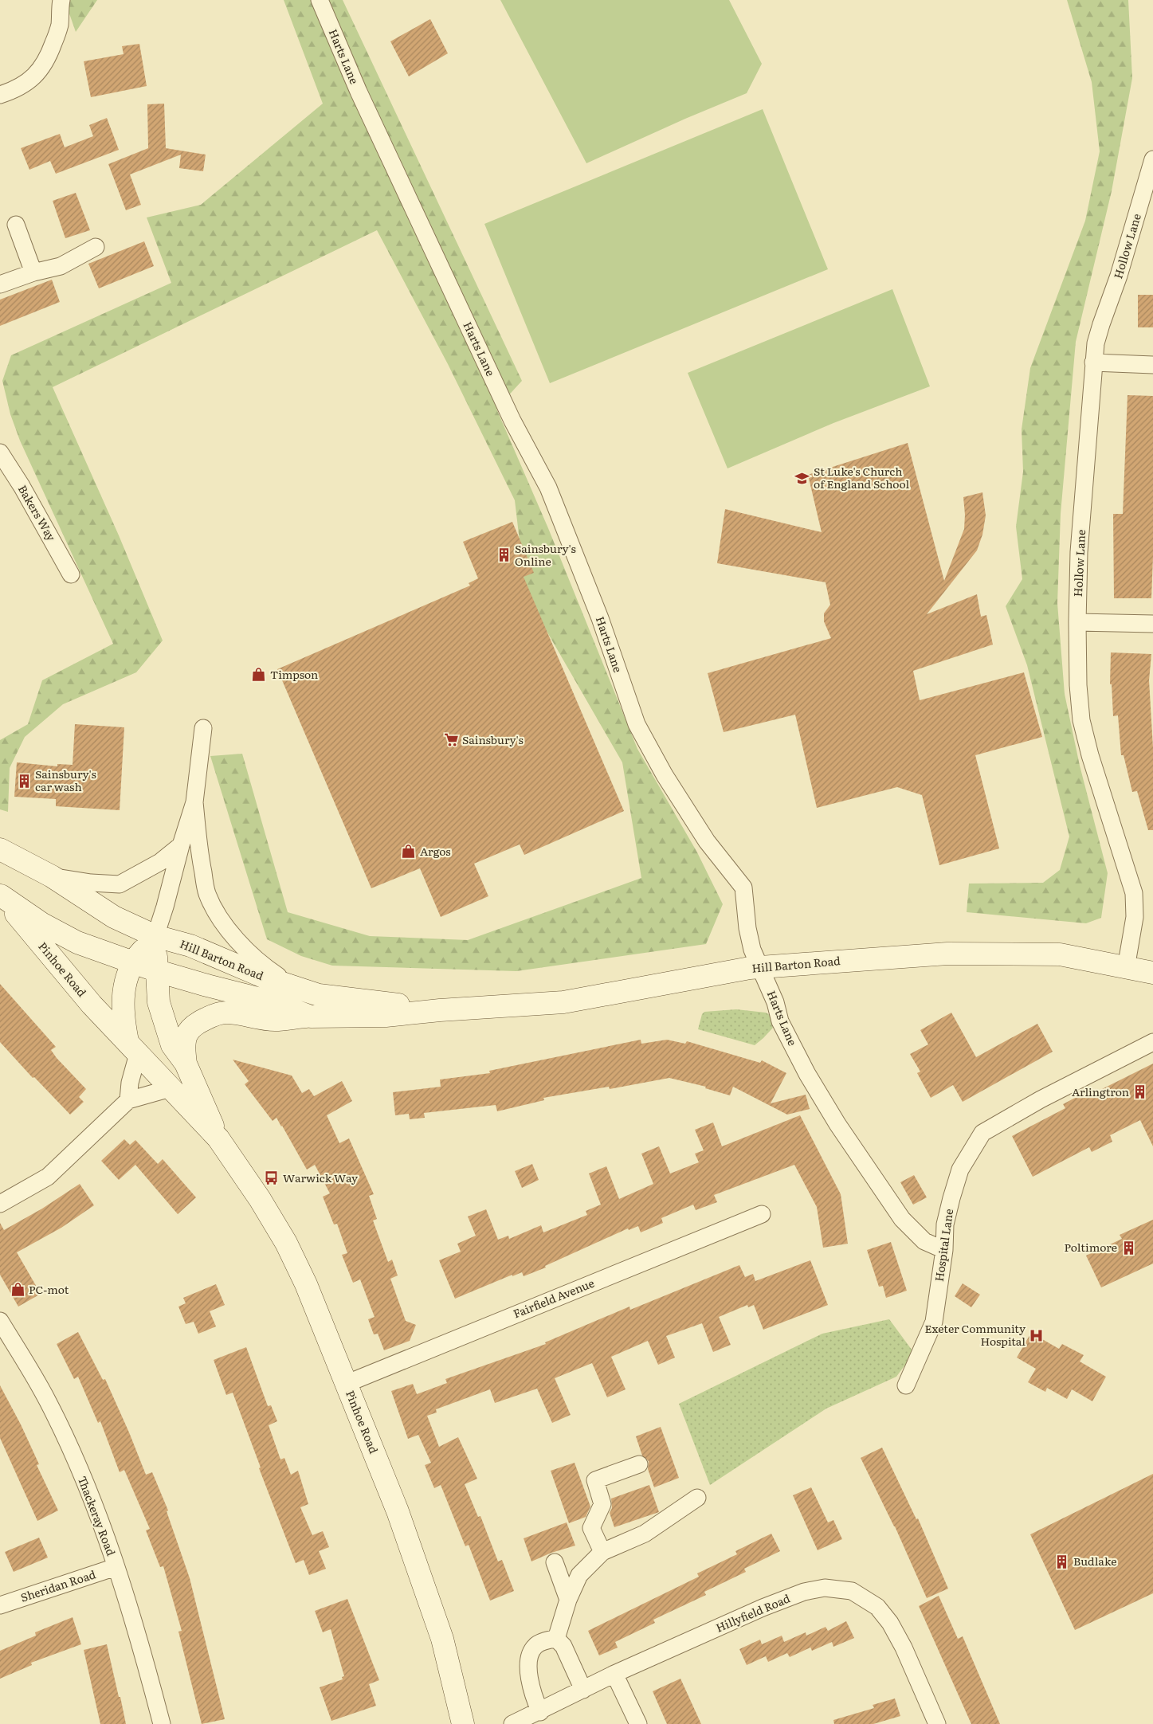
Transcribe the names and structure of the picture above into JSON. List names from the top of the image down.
{
  "streets": {
    "main road": ["Hill Barton Road", "Pinhoe Road"],
    "street": [
      "Harts Lane",
      "Hollow Lane",
      "Bakers Way",
      "Hospital Lane",
      "Fairfield Avenue",
      "Thackeray Road",
      "Sheridan Road",
      "Hillyfield Road"
    ]
  },
  "crossings": [
    ["Harts Lane", "Hill Barton Road"],
    ["Harts Lane", "Hospital Lane"],
    ["Hollow Lane", "Hill Barton Road"],
    ["Hill Barton Road", "Pinhoe Road"],
    ["Pinhoe Road", "Fairfield Avenue"],
    ["Thackeray Road", "Sheridan Road"]
  ],
  "places": {
    "school or university": ["St Luke's Church of England School"],
    "building": [
      "Sainsbury's Online",
      "Sainsbury's car wash",
      "Arlingtron",
      "Poltimore",
      "Budlake"
    ],
    "shop": ["Timpson", "Argos", "PC-mot"],
    "supermarket": ["Sainsbury's"],
    "bus stop": ["Warwick Way"],
    "hospital": ["Exeter Community Hospital"]
  }
}
